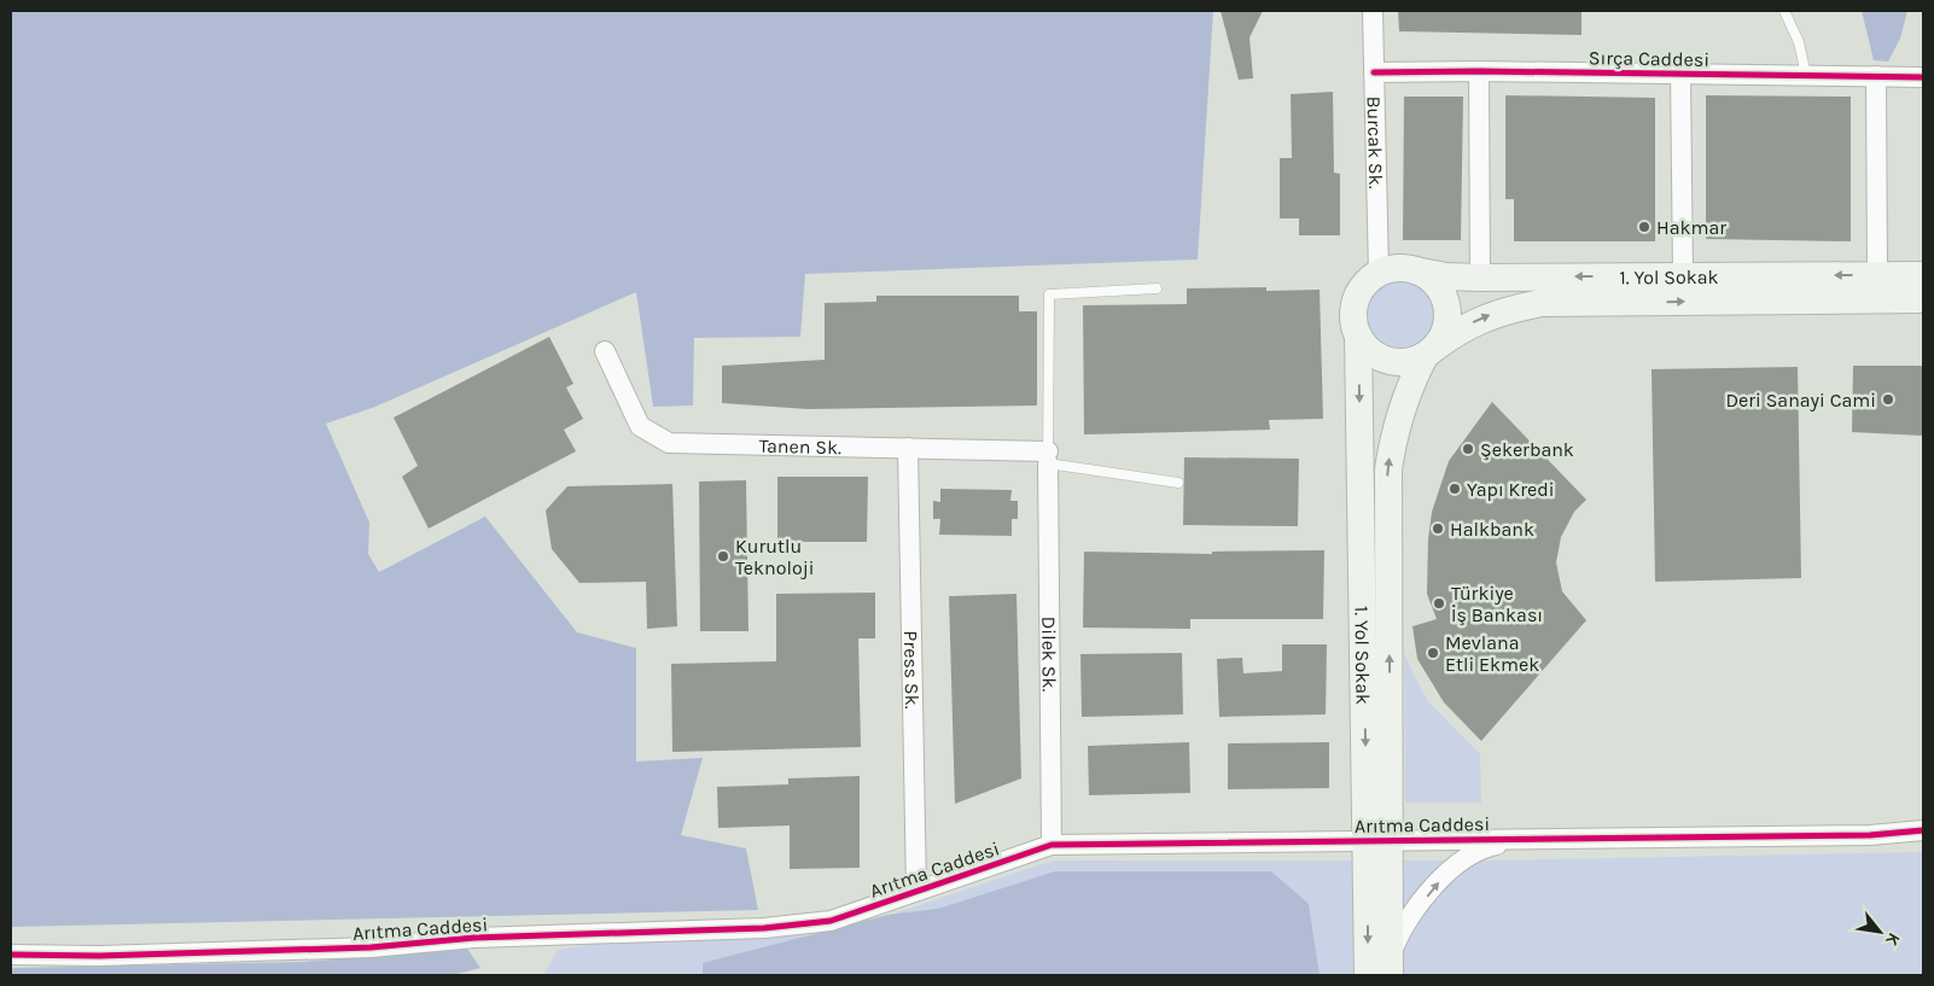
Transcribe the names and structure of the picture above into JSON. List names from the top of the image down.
{
  "streets": {
    "main road": ["1. Yol Sokak"],
    "street": [
      "Sırça Caddesi",
      "Burcak Sk.",
      "Tanen Sk.",
      "Dilek Sk.",
      "Press Sk.",
      "Arıtma Caddesi"
    ]
  },
  "crossings": [
    ["Sırça Caddesi", "Burcak Sk."],
    ["Burcak Sk.", "1. Yol Sokak"],
    ["1. Yol Sokak", "Arıtma Caddesi"],
    ["Tanen Sk.", "Dilek Sk."],
    ["Tanen Sk.", "Press Sk."],
    ["Dilek Sk.", "Arıtma Caddesi"],
    ["Press Sk.", "Arıtma Caddesi"]
  ],
  "places": [
    "Hakmar",
    "Deri Sanayi Cami",
    "Şekerbank",
    "Yapı Kredi",
    "Halkbank",
    "Kurutlu Teknoloji",
    "Türkiye İş Bankası",
    "Mevlana Etli Ekmek"
  ],
  "north": "bottom right"
}
